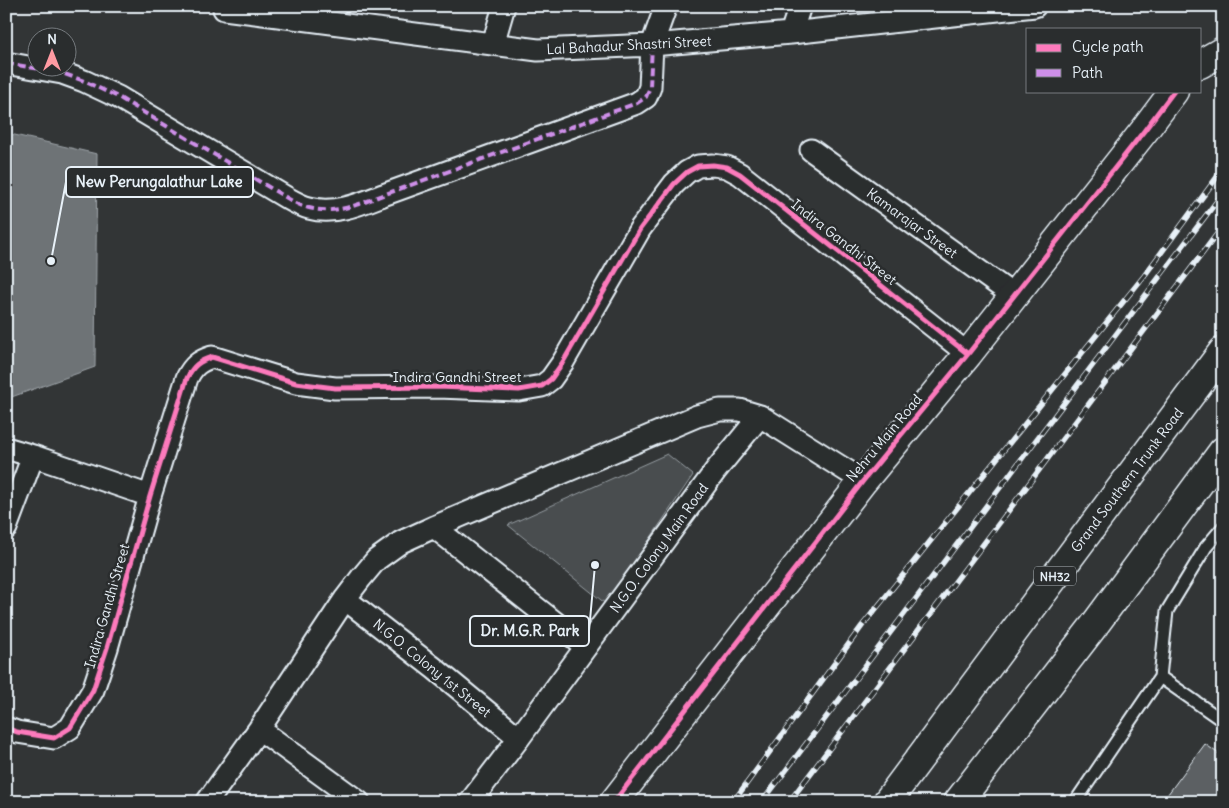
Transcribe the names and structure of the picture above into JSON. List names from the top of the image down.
{
  "streets": {
    "main road": ["Nehru Main Road", "Grand Southern Trunk Road", "NH32"],
    "street": [
      "Lal Bahadur Shastri Street",
      "Kamarajar Street",
      "Indira Gandhi Street",
      "N.G.O. Colony Main Road",
      "N.G.O. Colony 1st Street"
    ]
  },
  "crossings": [
    ["Kamarajar Street", "Nehru Main Road"],
    ["Indira Gandhi Street", "Nehru Main Road"],
    ["N.G.O. Colony Main Road", "N.G.O. Colony 1st Street"]
  ],
  "places": ["New Perungalathur Lake", "Dr. M.G.R. Park"],
  "legend": ["Cycle path", "Path"],
  "north": "top"
}
